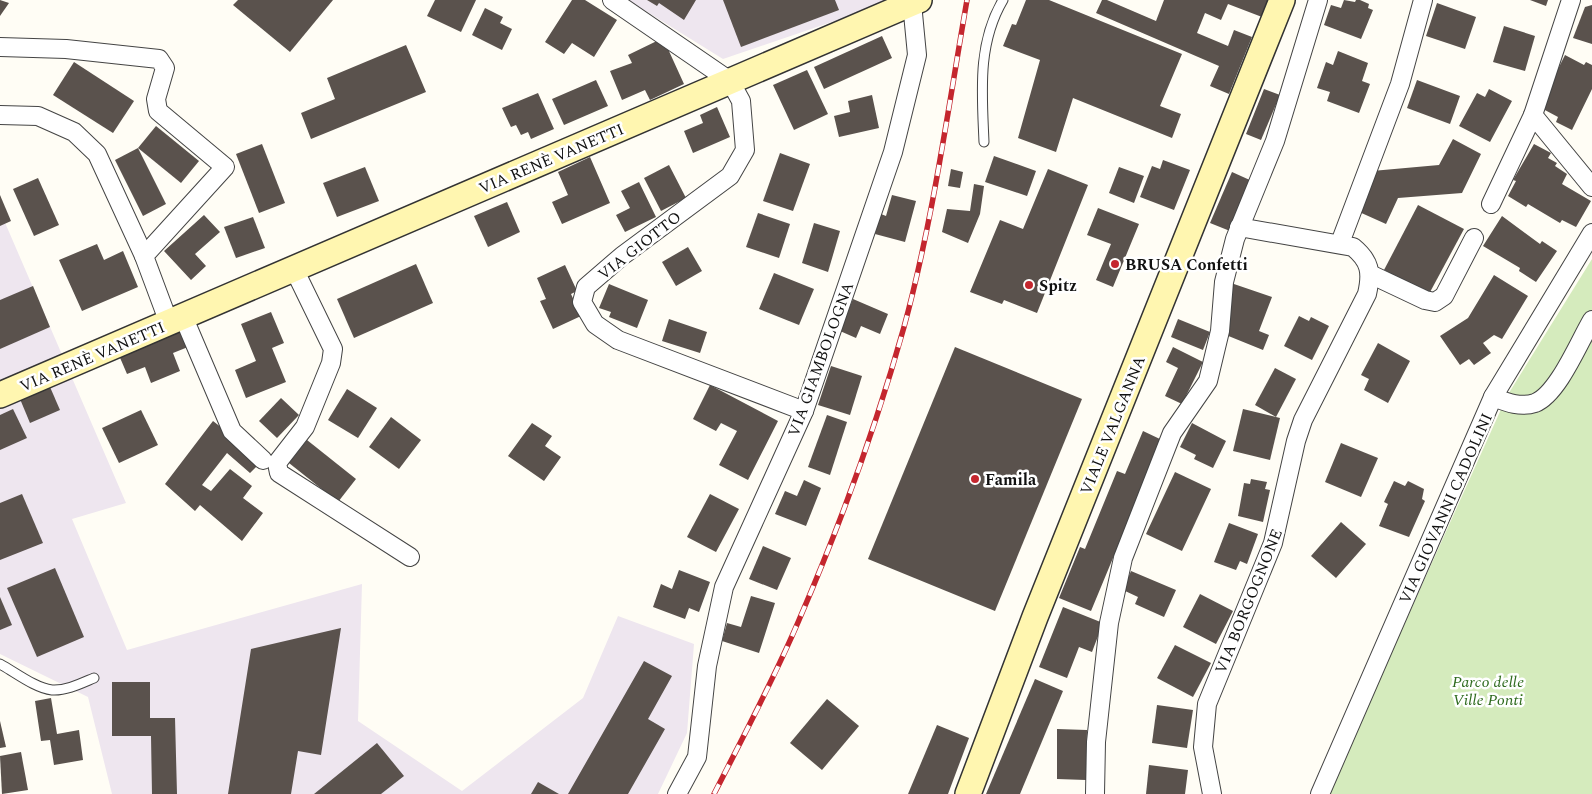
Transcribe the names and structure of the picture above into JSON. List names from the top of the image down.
{
  "streets": {
    "street": [
      "VIA RENÈ VANETTI",
      "VIA GIOTTO",
      "VIA GIAMBOLOGNA",
      "VIALE VALGANNA",
      "VIA GIOVANNI CADOLINI",
      "VIA BORGOGNONE"
    ]
  },
  "crossings": [
    ["VIA RENÈ VANETTI", "VIA GIOTTO"],
    ["VIA RENÈ VANETTI", "VIA GIAMBOLOGNA"],
    ["VIA GIOTTO", "VIA GIAMBOLOGNA"]
  ],
  "parks": ["Parco delle Ville Ponti"],
  "places": ["BRUSA Confetti", "Spitz", "Famila"]
}
